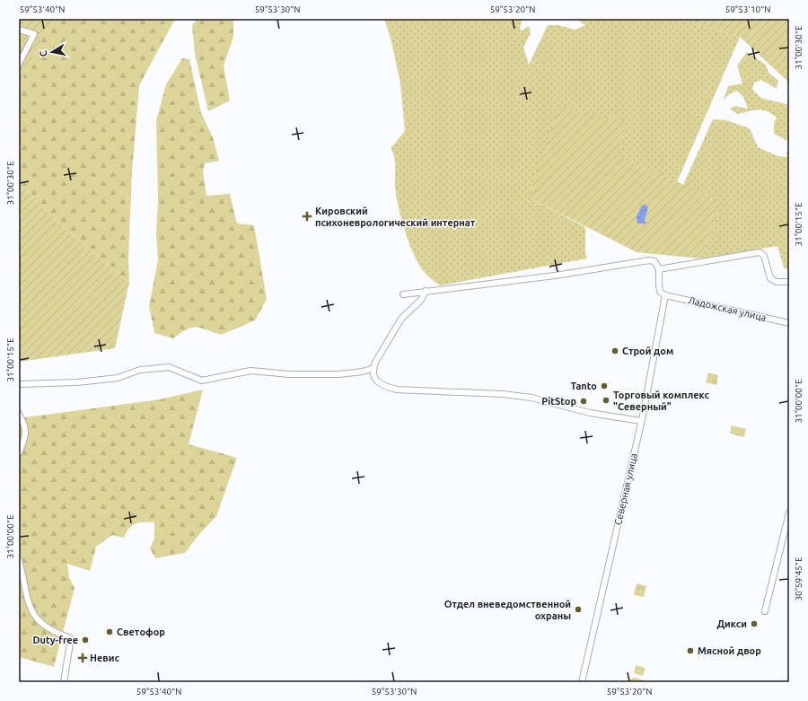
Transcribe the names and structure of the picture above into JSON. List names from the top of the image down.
{
  "streets": {
    "street": ["Ладожская улица", "Северная улица"]
  },
  "crossings": [
    ["Ладожская улица", "Северная улица"]
  ],
  "places": {
    "health": ["Кировский психоневрологический интернат", "Невис"],
    "other": [
      "Строй дом",
      "Tanto",
      "Торговый комплекс \"Северный\"",
      "PitStop",
      "Отдел вневедомственной охраны",
      "Дикси",
      "Светофор",
      "Duty-free",
      "Мясной двор"
    ]
  },
  "north": "left",
  "coordinates": [
    "59°53'40\"N",
    "59°53'30\"N",
    "59°53'20\"N",
    "59°53'10\"N",
    "31°00'30\"E",
    "31°00'15\"E",
    "31°00'00\"E",
    "30°59'45\"E"
  ]
}
